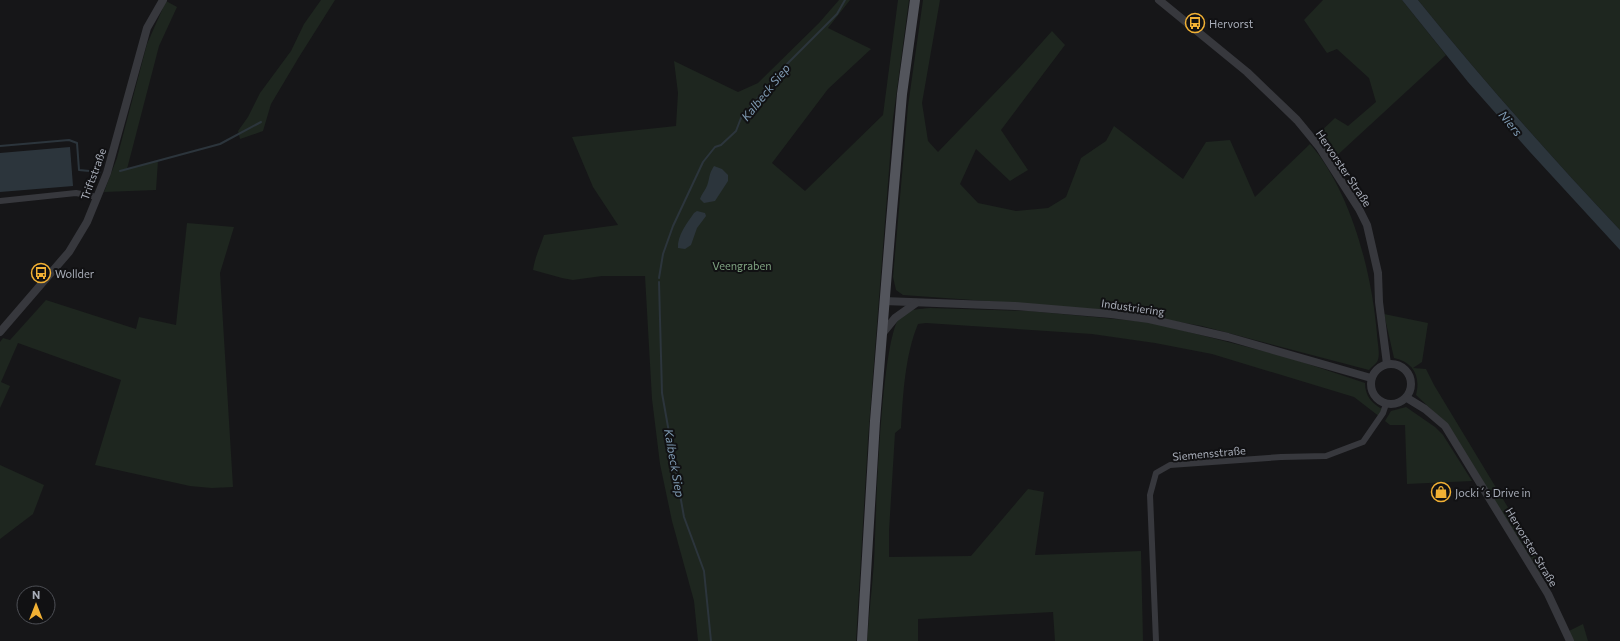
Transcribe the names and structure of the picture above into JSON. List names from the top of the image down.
{
  "streets": {
    "street": [
      "Hervorster Straße",
      "Triftstraße",
      "Industriering",
      "Siemensstraße"
    ]
  },
  "crossings": [
    ["Hervorster Straße", "Industriering"],
    ["Hervorster Straße", "Siemensstraße"],
    ["Industriering", "Siemensstraße"]
  ],
  "water": ["Kalbeck Siep", "Niers"],
  "parks": ["Veengraben"],
  "places": {
    "bus stop": ["Hervorst", "Wollder"],
    "shop": ["Jocki´s Drive in"]
  },
  "north": "top"
}
